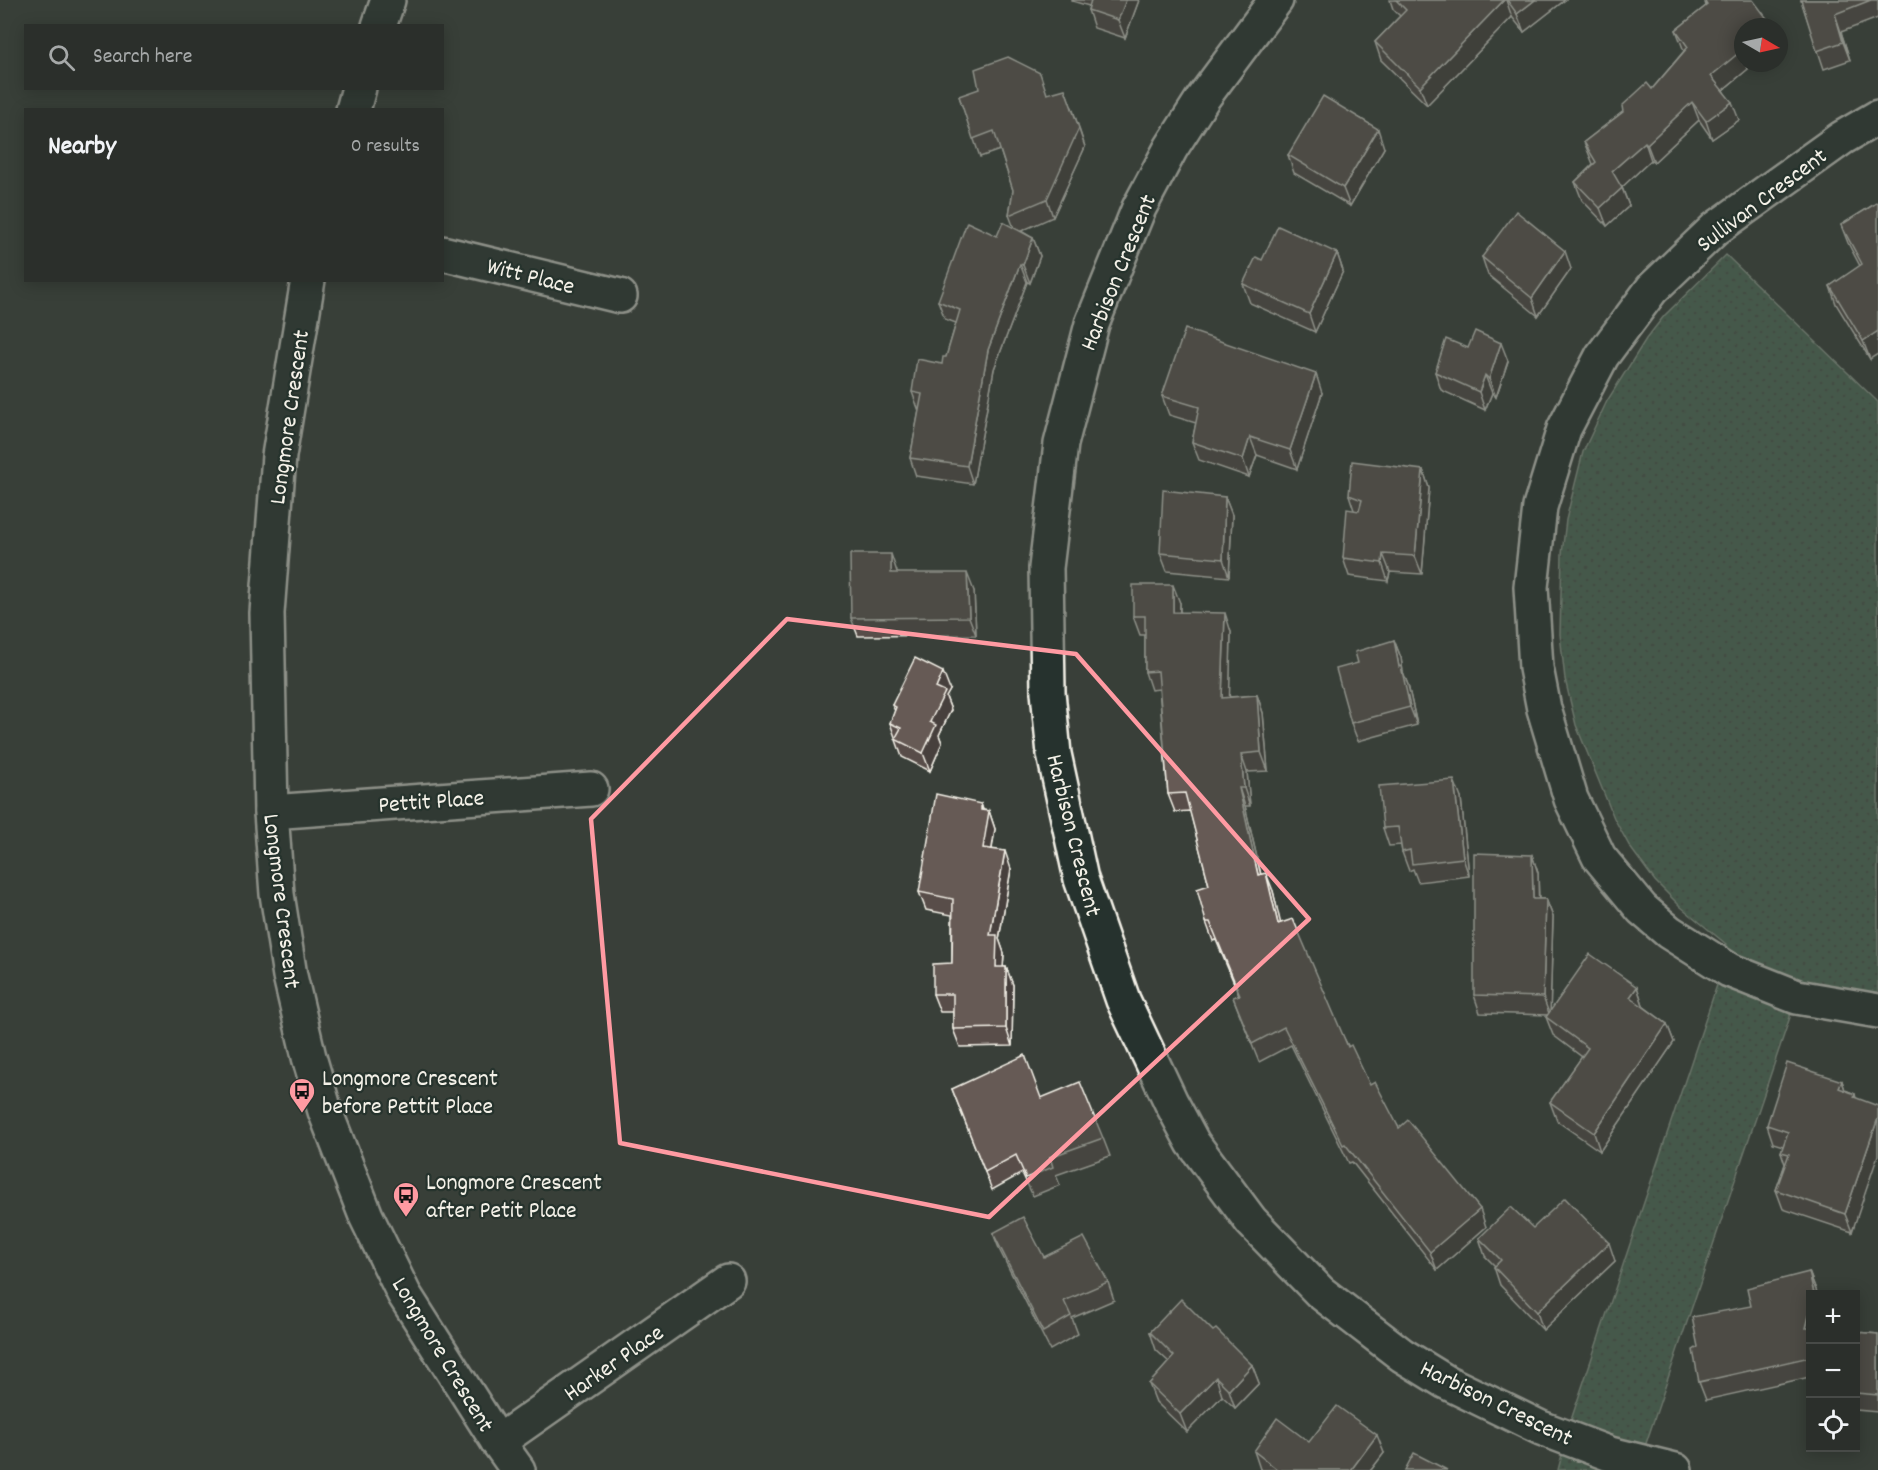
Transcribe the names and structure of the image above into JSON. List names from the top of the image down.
{
  "streets": {
    "street": [
      "Sullivan Crescent",
      "Harbison Crescent",
      "Witt Place",
      "Longmore Crescent",
      "Pettit Place",
      "Harker Place"
    ]
  },
  "crossings": [
    ["Longmore Crescent", "Pettit Place"],
    ["Longmore Crescent", "Harker Place"]
  ],
  "places": {
    "bus stop": ["Longmore Crescent before Pettit Place", "Longmore Crescent after Petit Place"]
  },
  "north": "right",
  "page": {
    "search": "Search here",
    "heading": ["Nearby", "0 results"],
    "map_buttons": ["+", "−"]
  }
}
